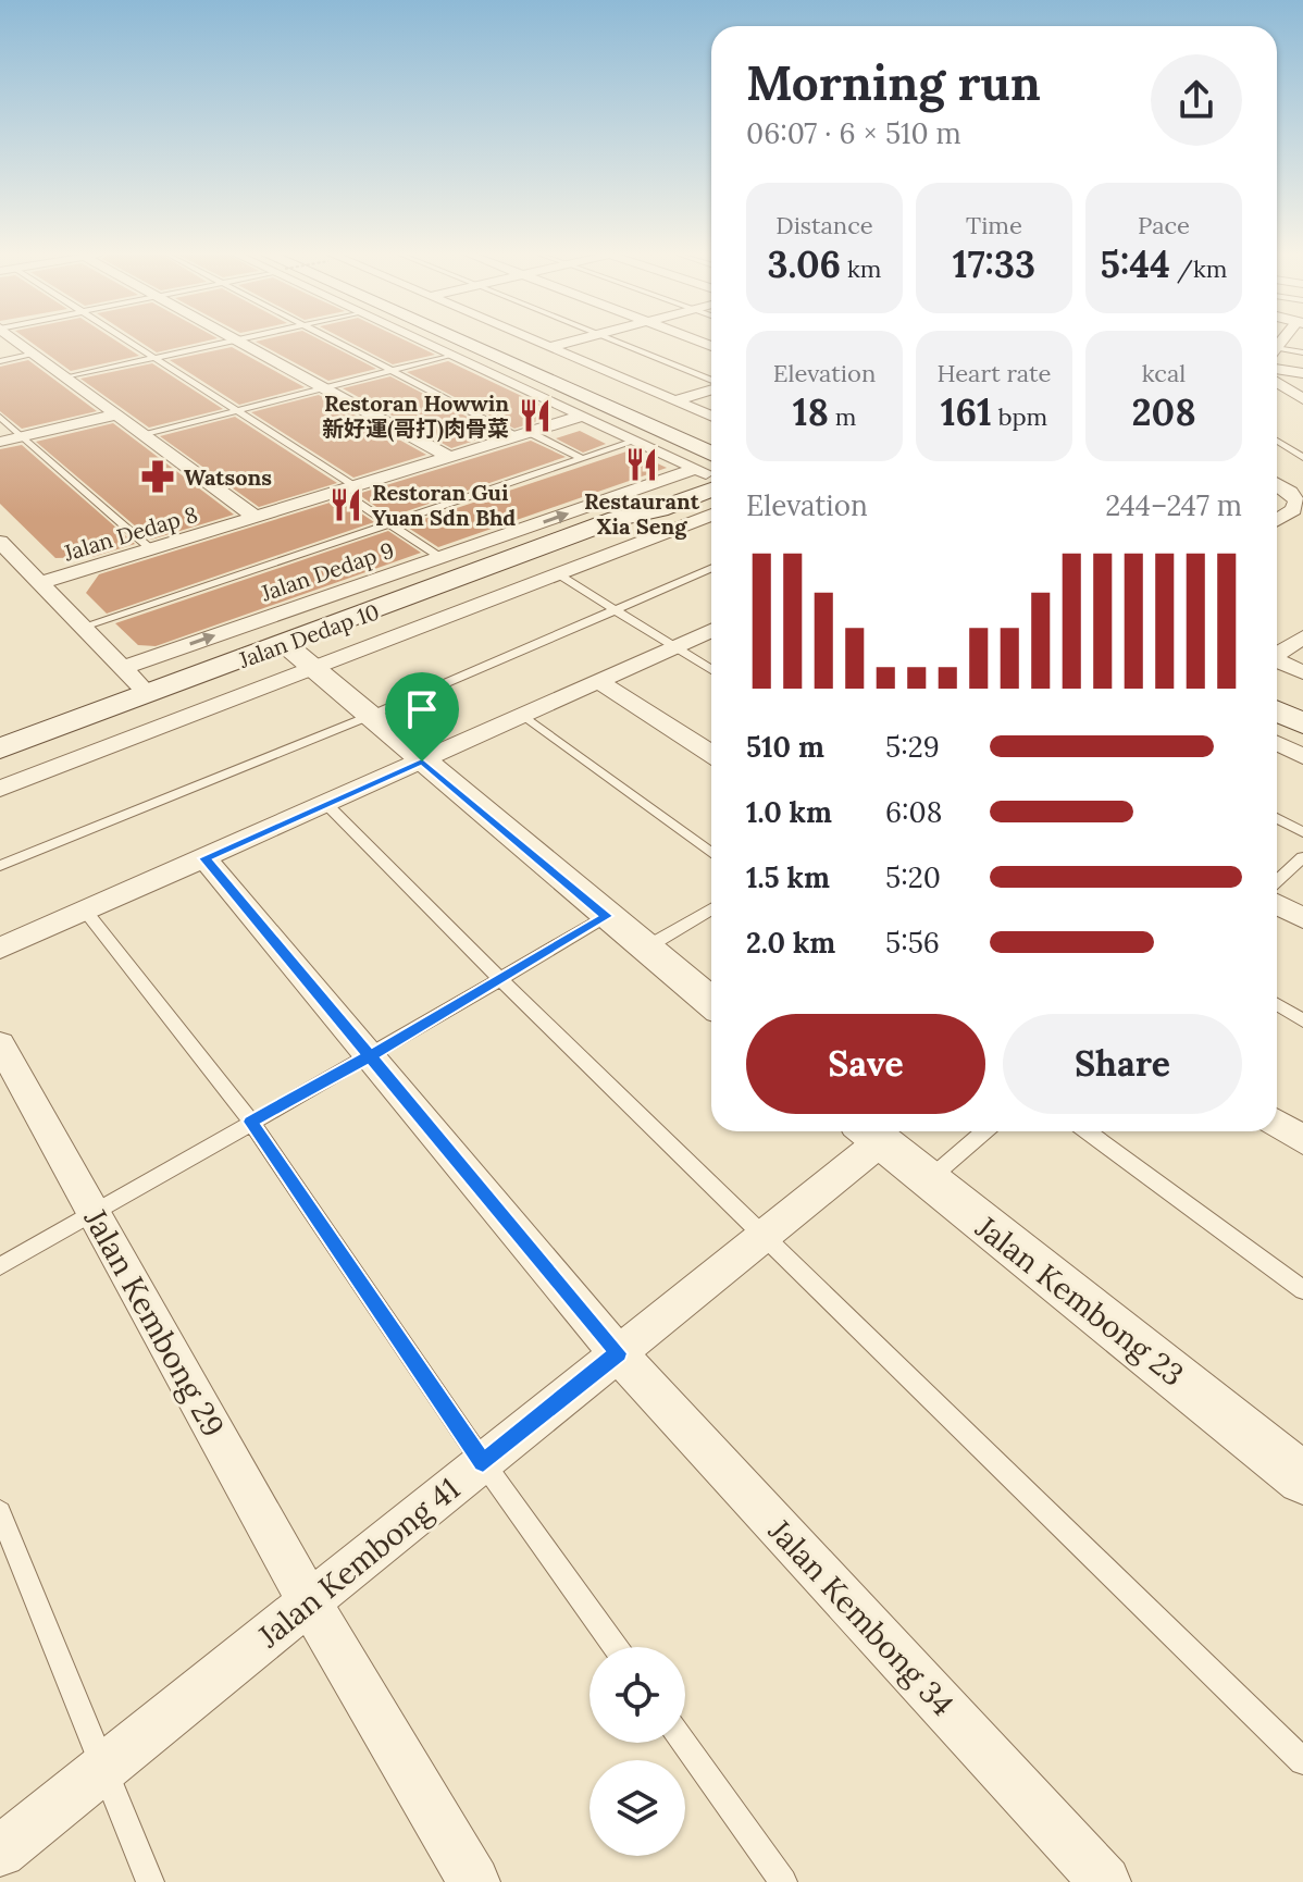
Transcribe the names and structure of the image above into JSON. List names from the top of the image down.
{
  "streets": {
    "main road": ["Jalan Dedap 10"],
    "street": [
      "Jalan Dedap 8",
      "Jalan Dedap 9",
      "Jalan Kembong 23",
      "Jalan Kembong 29",
      "Jalan Kembong 41",
      "Jalan Kembong 34"
    ]
  },
  "crossings": [
    ["Jalan Kembong 23", "Jalan Kembong 41"],
    ["Jalan Kembong 29", "Jalan Kembong 41"],
    ["Jalan Kembong 41", "Jalan Kembong 34"]
  ],
  "places": {
    "restaurant": ["Restoran Howwin 新好運(哥打)肉骨菜", "Restaurant Xia Seng", "Restoran Gui Yuan Sdn Bhd"],
    "pharmacy": ["Watsons"]
  },
  "page": {
    "heading": ["Morning run", "06:07 · 6 × 510 m"],
    "stats": [
      ["Distance", "3.06 km"],
      ["Time", "17:33"],
      ["Pace", "5:44 /km"],
      ["Elevation", "18 m"],
      ["Heart rate", "161 bpm"],
      ["kcal", "208"]
    ],
    "chart": ["Elevation", "244–247 m"],
    "list": [
      {
        "name": "510 m",
        "note": "5:29"
      },
      {
        "name": "1.0 km",
        "note": "6:08"
      },
      {
        "name": "1.5 km",
        "note": "5:20"
      },
      {
        "name": "2.0 km",
        "note": "5:56"
      }
    ],
    "buttons": ["Save", "Share"]
  }
}
